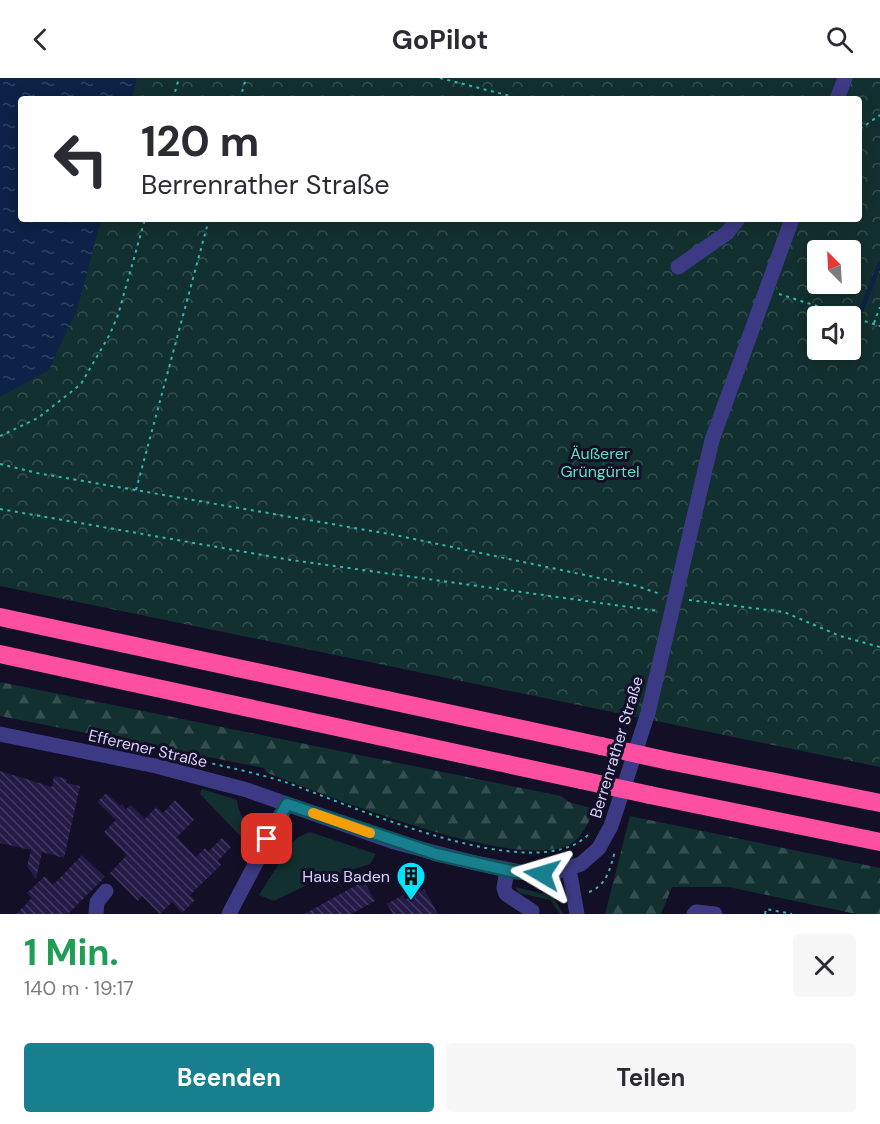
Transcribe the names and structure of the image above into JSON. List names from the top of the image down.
{
  "streets": {
    "street": ["Berrenrather Straße", "Efferener Straße"]
  },
  "crossings": [
    ["Berrenrather Straße", "Efferener Straße"]
  ],
  "parks": ["Äußerer Grüngürtel"],
  "places": {
    "building": ["Haus Baden"]
  },
  "north": "top left",
  "page": {
    "header": "GoPilot",
    "turn": ["120 m", "Berrenrather Straße"],
    "heading": ["1 Min.", "140 m · 19:17"],
    "buttons": ["Beenden", "Teilen"]
  }
}
